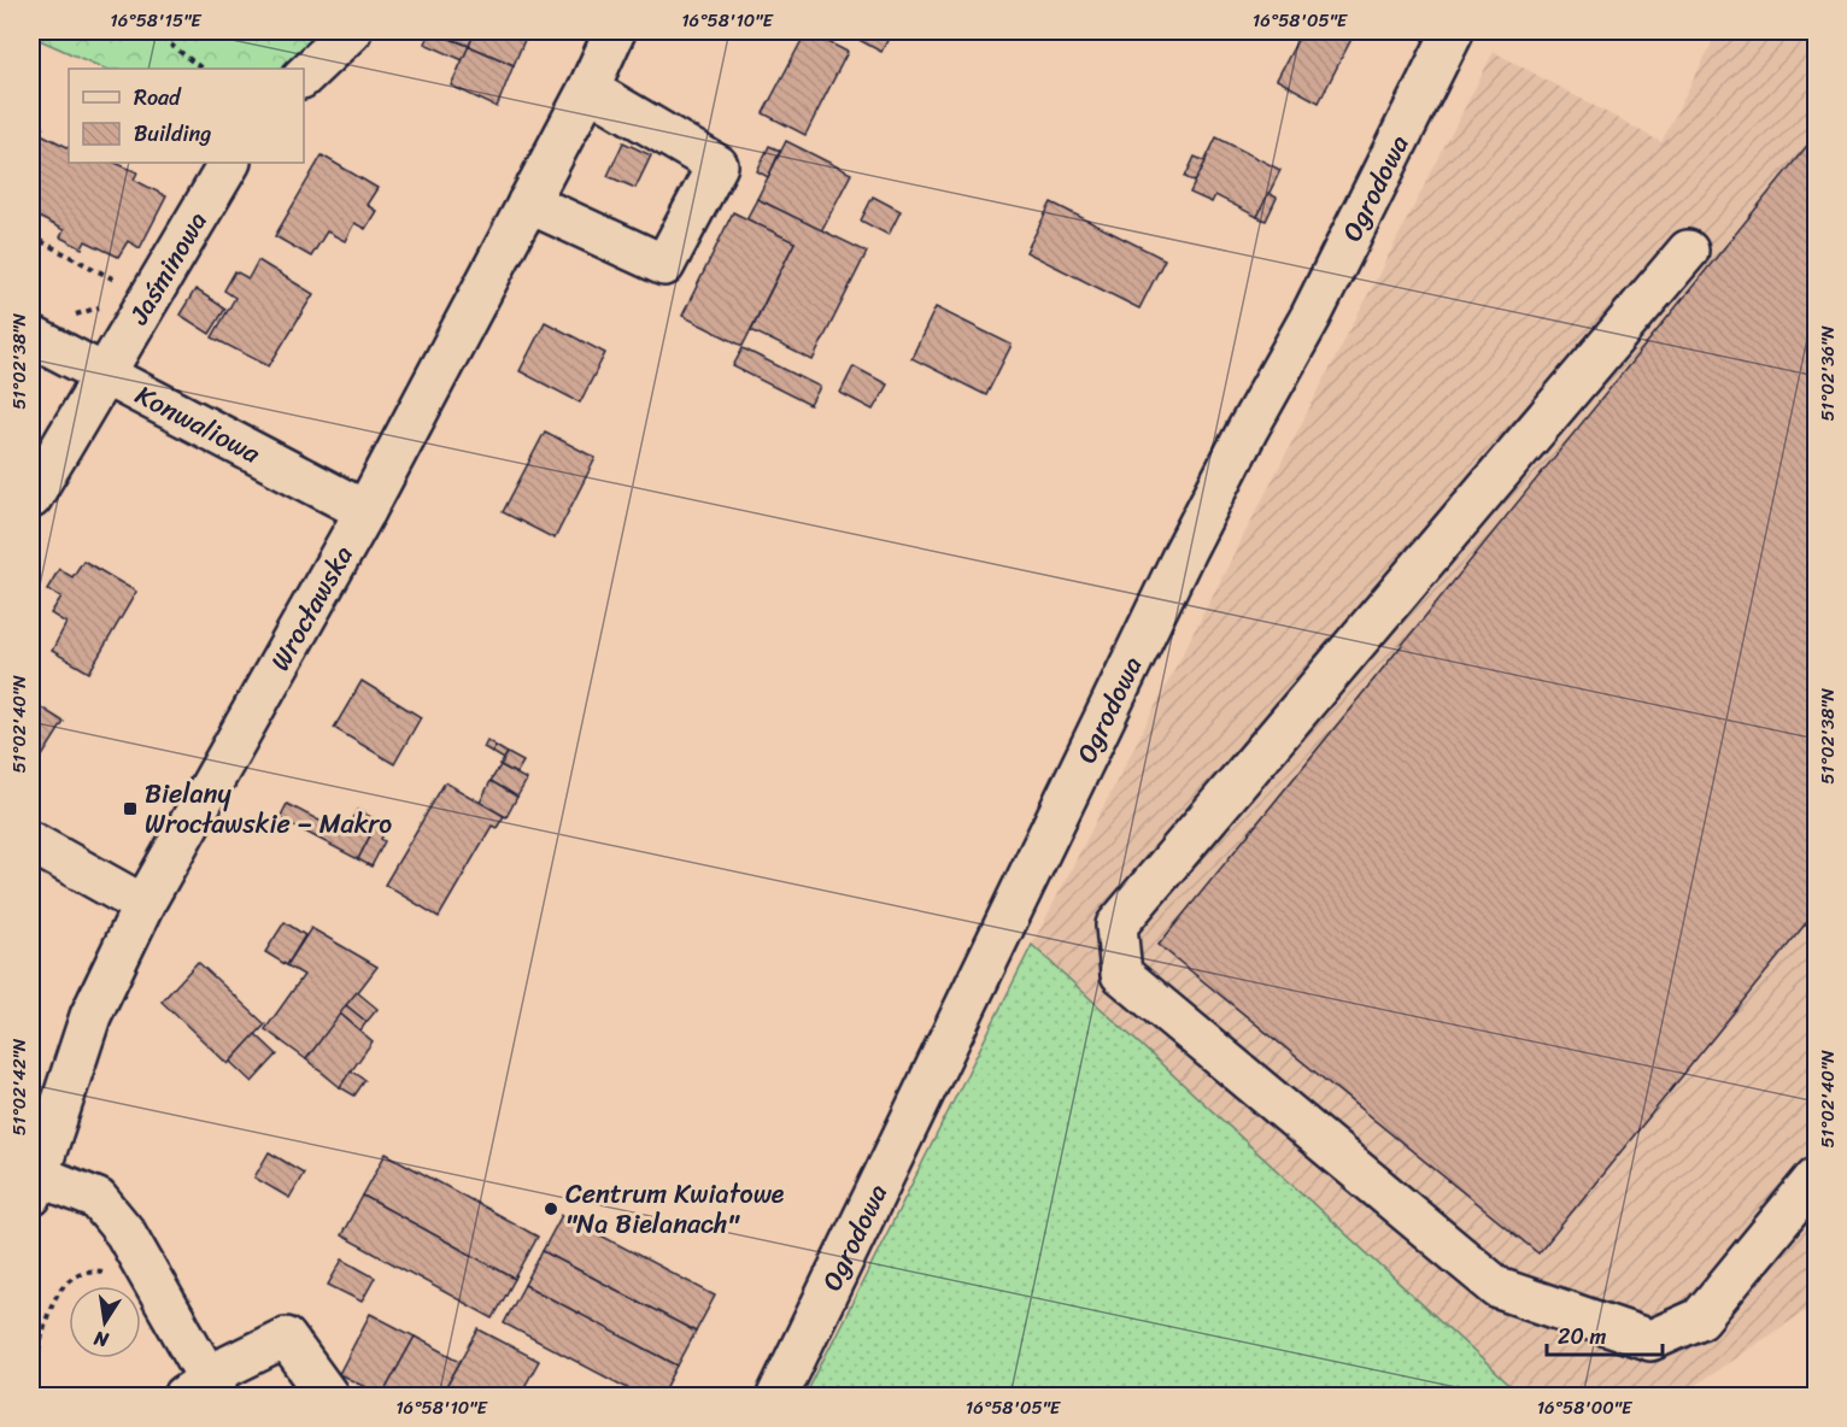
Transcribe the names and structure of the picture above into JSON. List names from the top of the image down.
{
  "streets": {
    "street": [
      "Ogrodowa",
      "Jaśminowa",
      "Konwaliowa",
      "Wrocławska"
    ]
  },
  "crossings": [
    ["Jaśminowa", "Konwaliowa"],
    ["Konwaliowa", "Wrocławska"]
  ],
  "places": {
    "transit": ["Bielany Wrocławskie – Makro"],
    "other": ["Centrum Kwiatowe \"Na Bielanach\""]
  },
  "legend": ["Road", "Building"],
  "scale_bar": "20 m",
  "north": "bottom",
  "coordinates": [
    "16°58'15\"E",
    "16°58'10\"E",
    "16°58'05\"E",
    "51°02'38\"N",
    "51°02'36\"N",
    "51°02'40\"N",
    "51°02'42\"N",
    "16°58'00\"E"
  ]
}
